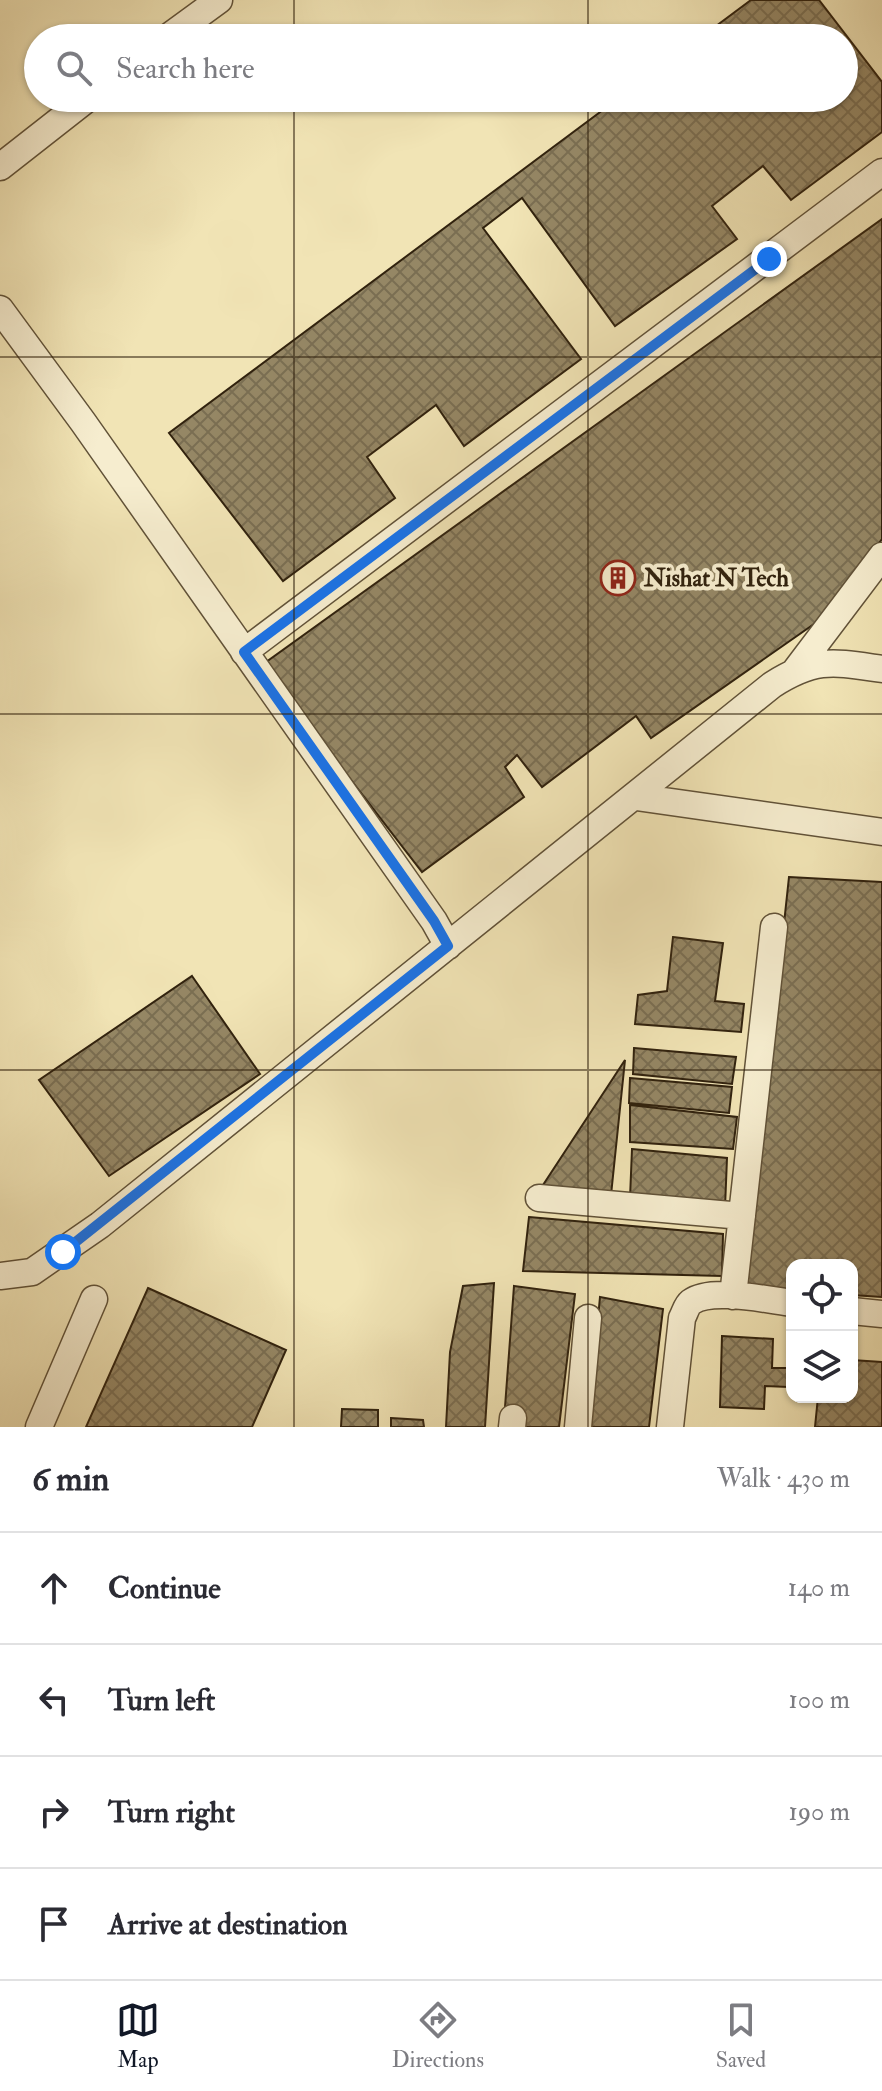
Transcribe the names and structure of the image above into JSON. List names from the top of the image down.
{
  "places": {
    "building": ["Nishat N Tech"]
  },
  "page": {
    "search": "Search here",
    "heading": ["6 min", "Walk · 430 m"],
    "list": [
      ["Continue", "140 m"],
      ["Turn left", "100 m"],
      ["Turn right", "190 m"],
      "Arrive at destination"
    ],
    "nav": ["Map", "Directions", "Saved"]
  }
}
